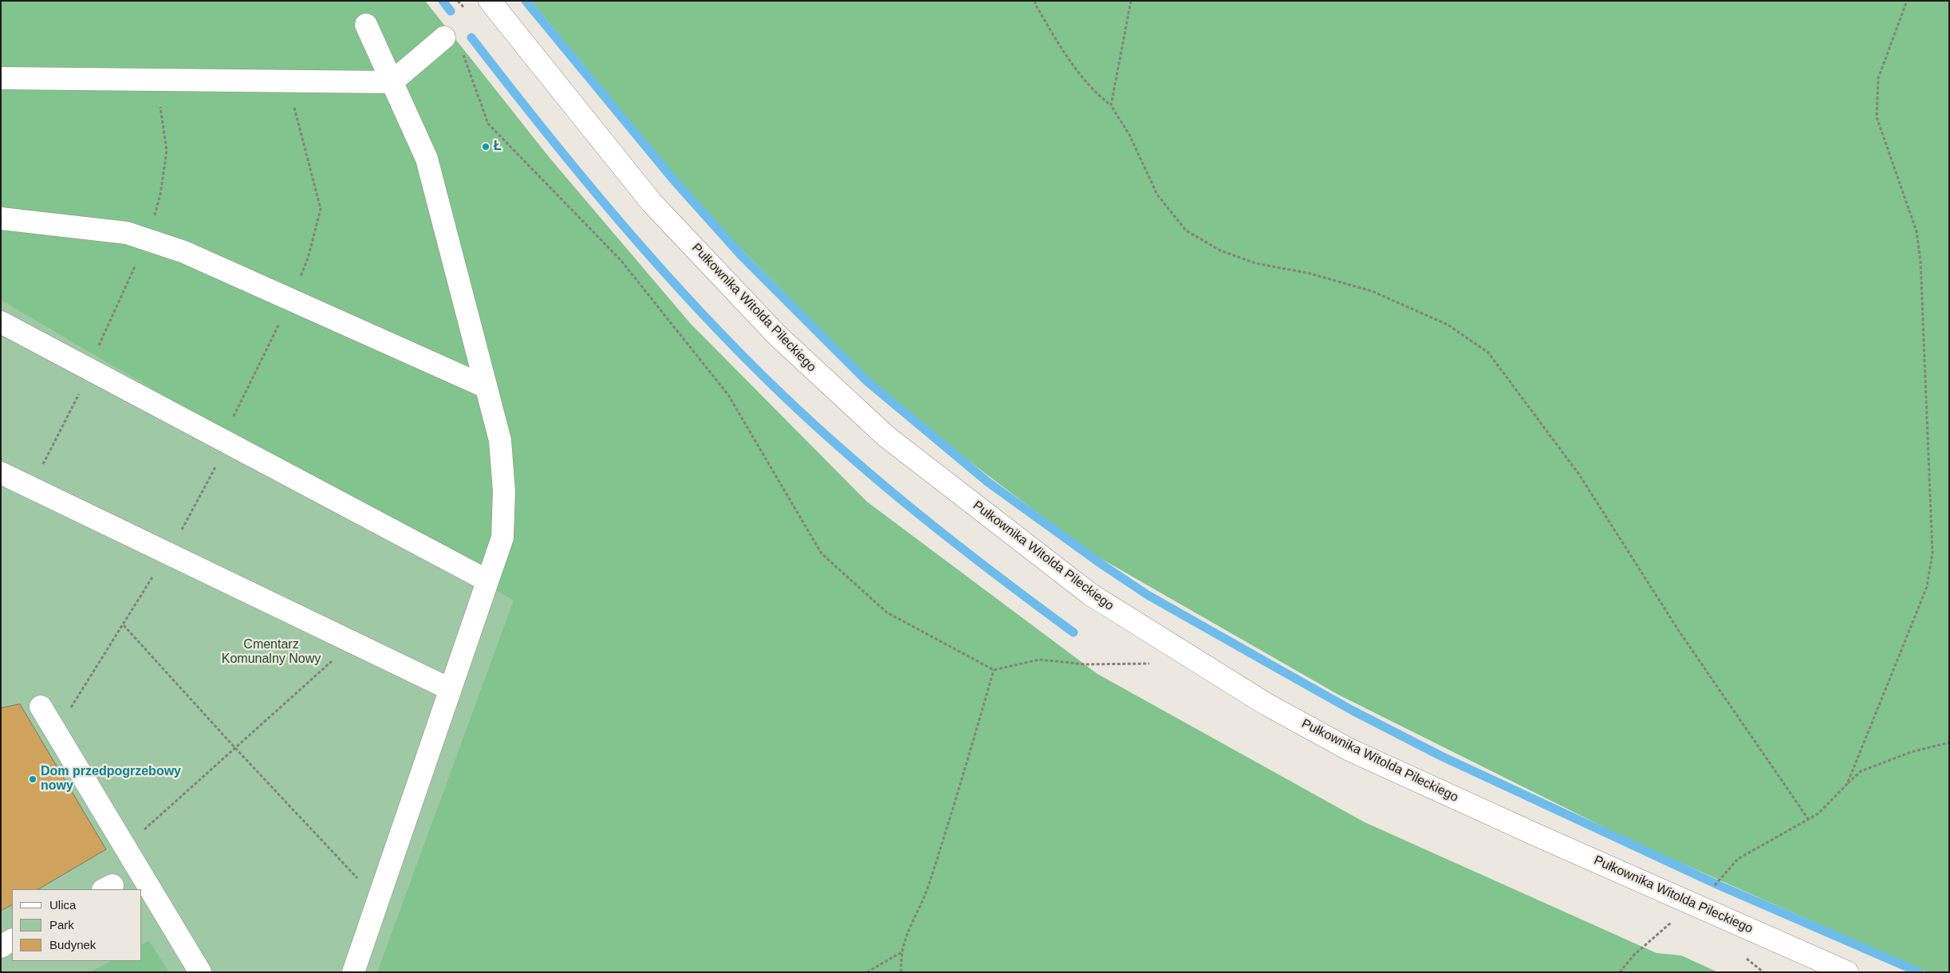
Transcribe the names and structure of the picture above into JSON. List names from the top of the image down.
{
  "streets": {
    "street": ["Pułkownika Witolda Pileckiego"]
  },
  "parks": ["Cmentarz Komunalny Nowy"],
  "places": ["Ł", "Dom przedpogrzebowy nowy"],
  "legend": ["Ulica", "Park", "Budynek"]
}
